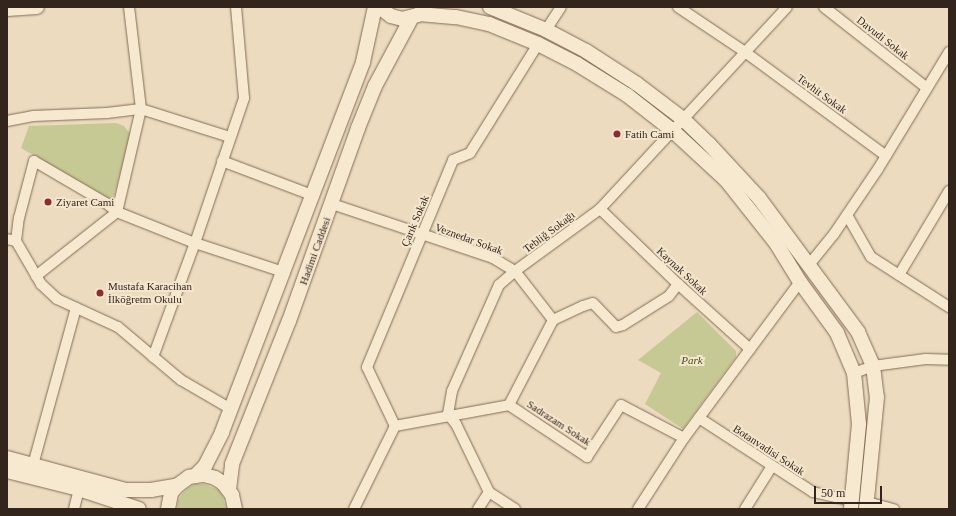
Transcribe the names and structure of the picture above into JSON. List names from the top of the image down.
{
  "streets": {
    "main road": ["Hadimi Caddesi"],
    "street": [
      "Davudi Sokak",
      "Tevhit Sokak",
      "Çarık Sokak",
      "Tebliğ Sokağı",
      "Veznedar Sokak",
      "Kaynak Sokak",
      "Sadrazam Sokak",
      "Botanvadisi Sokak"
    ]
  },
  "crossings": [
    ["Tevhit Sokak", "Tebliğ Sokağı"],
    ["Çarık Sokak", "Veznedar Sokak"],
    ["Tebliğ Sokağı", "Veznedar Sokak"],
    ["Tebliğ Sokağı", "Kaynak Sokak"],
    ["Veznedar Sokak", "Hadimi Caddesi"]
  ],
  "parks": ["Park"],
  "places": ["Fatih Cami", "Ziyaret Cami", "Mustafa Karacihan İlköğretm Okulu"],
  "scale_bar": "50 m"
}
